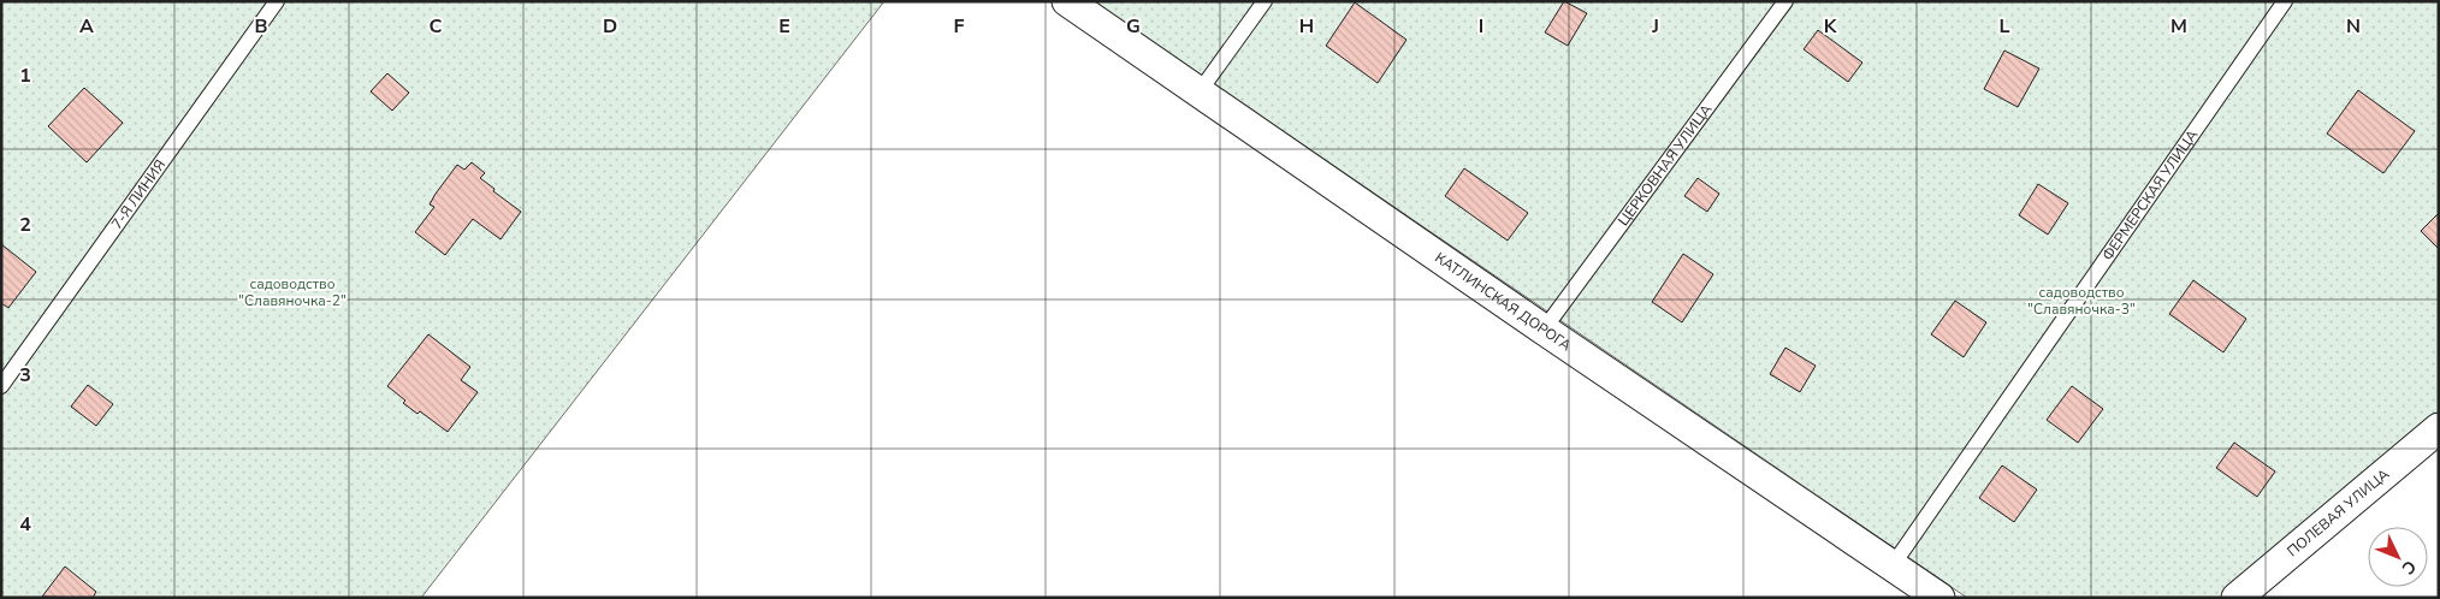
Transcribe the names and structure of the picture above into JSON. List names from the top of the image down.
{
  "streets": {
    "street": ["КАТЛИНСКАЯ ДОРОГА", "ПОЛЕВАЯ УЛИЦА"],
    "lane": ["ЦЕРКОВНАЯ УЛИЦА", "7-Я ЛИНИЯ", "ФЕРМЕРСКАЯ УЛИЦА"]
  },
  "crossings": [
    ["ЦЕРКОВНАЯ УЛИЦА", "КАТЛИНСКАЯ ДОРОГА"],
    ["ФЕРМЕРСКАЯ УЛИЦА", "КАТЛИНСКАЯ ДОРОГА"]
  ],
  "parks": ["садоводство \"Славяночка-2\"", "садоводство \"Славяночка-3\""],
  "north": "bottom right",
  "grid": {
    "columns": [
      "A",
      "B",
      "C",
      "D",
      "E",
      "F",
      "G",
      "H",
      "I",
      "J",
      "K",
      "L",
      "M",
      "N"
    ],
    "rows": [
      "1",
      "2",
      "3",
      "4"
    ]
  }
}
